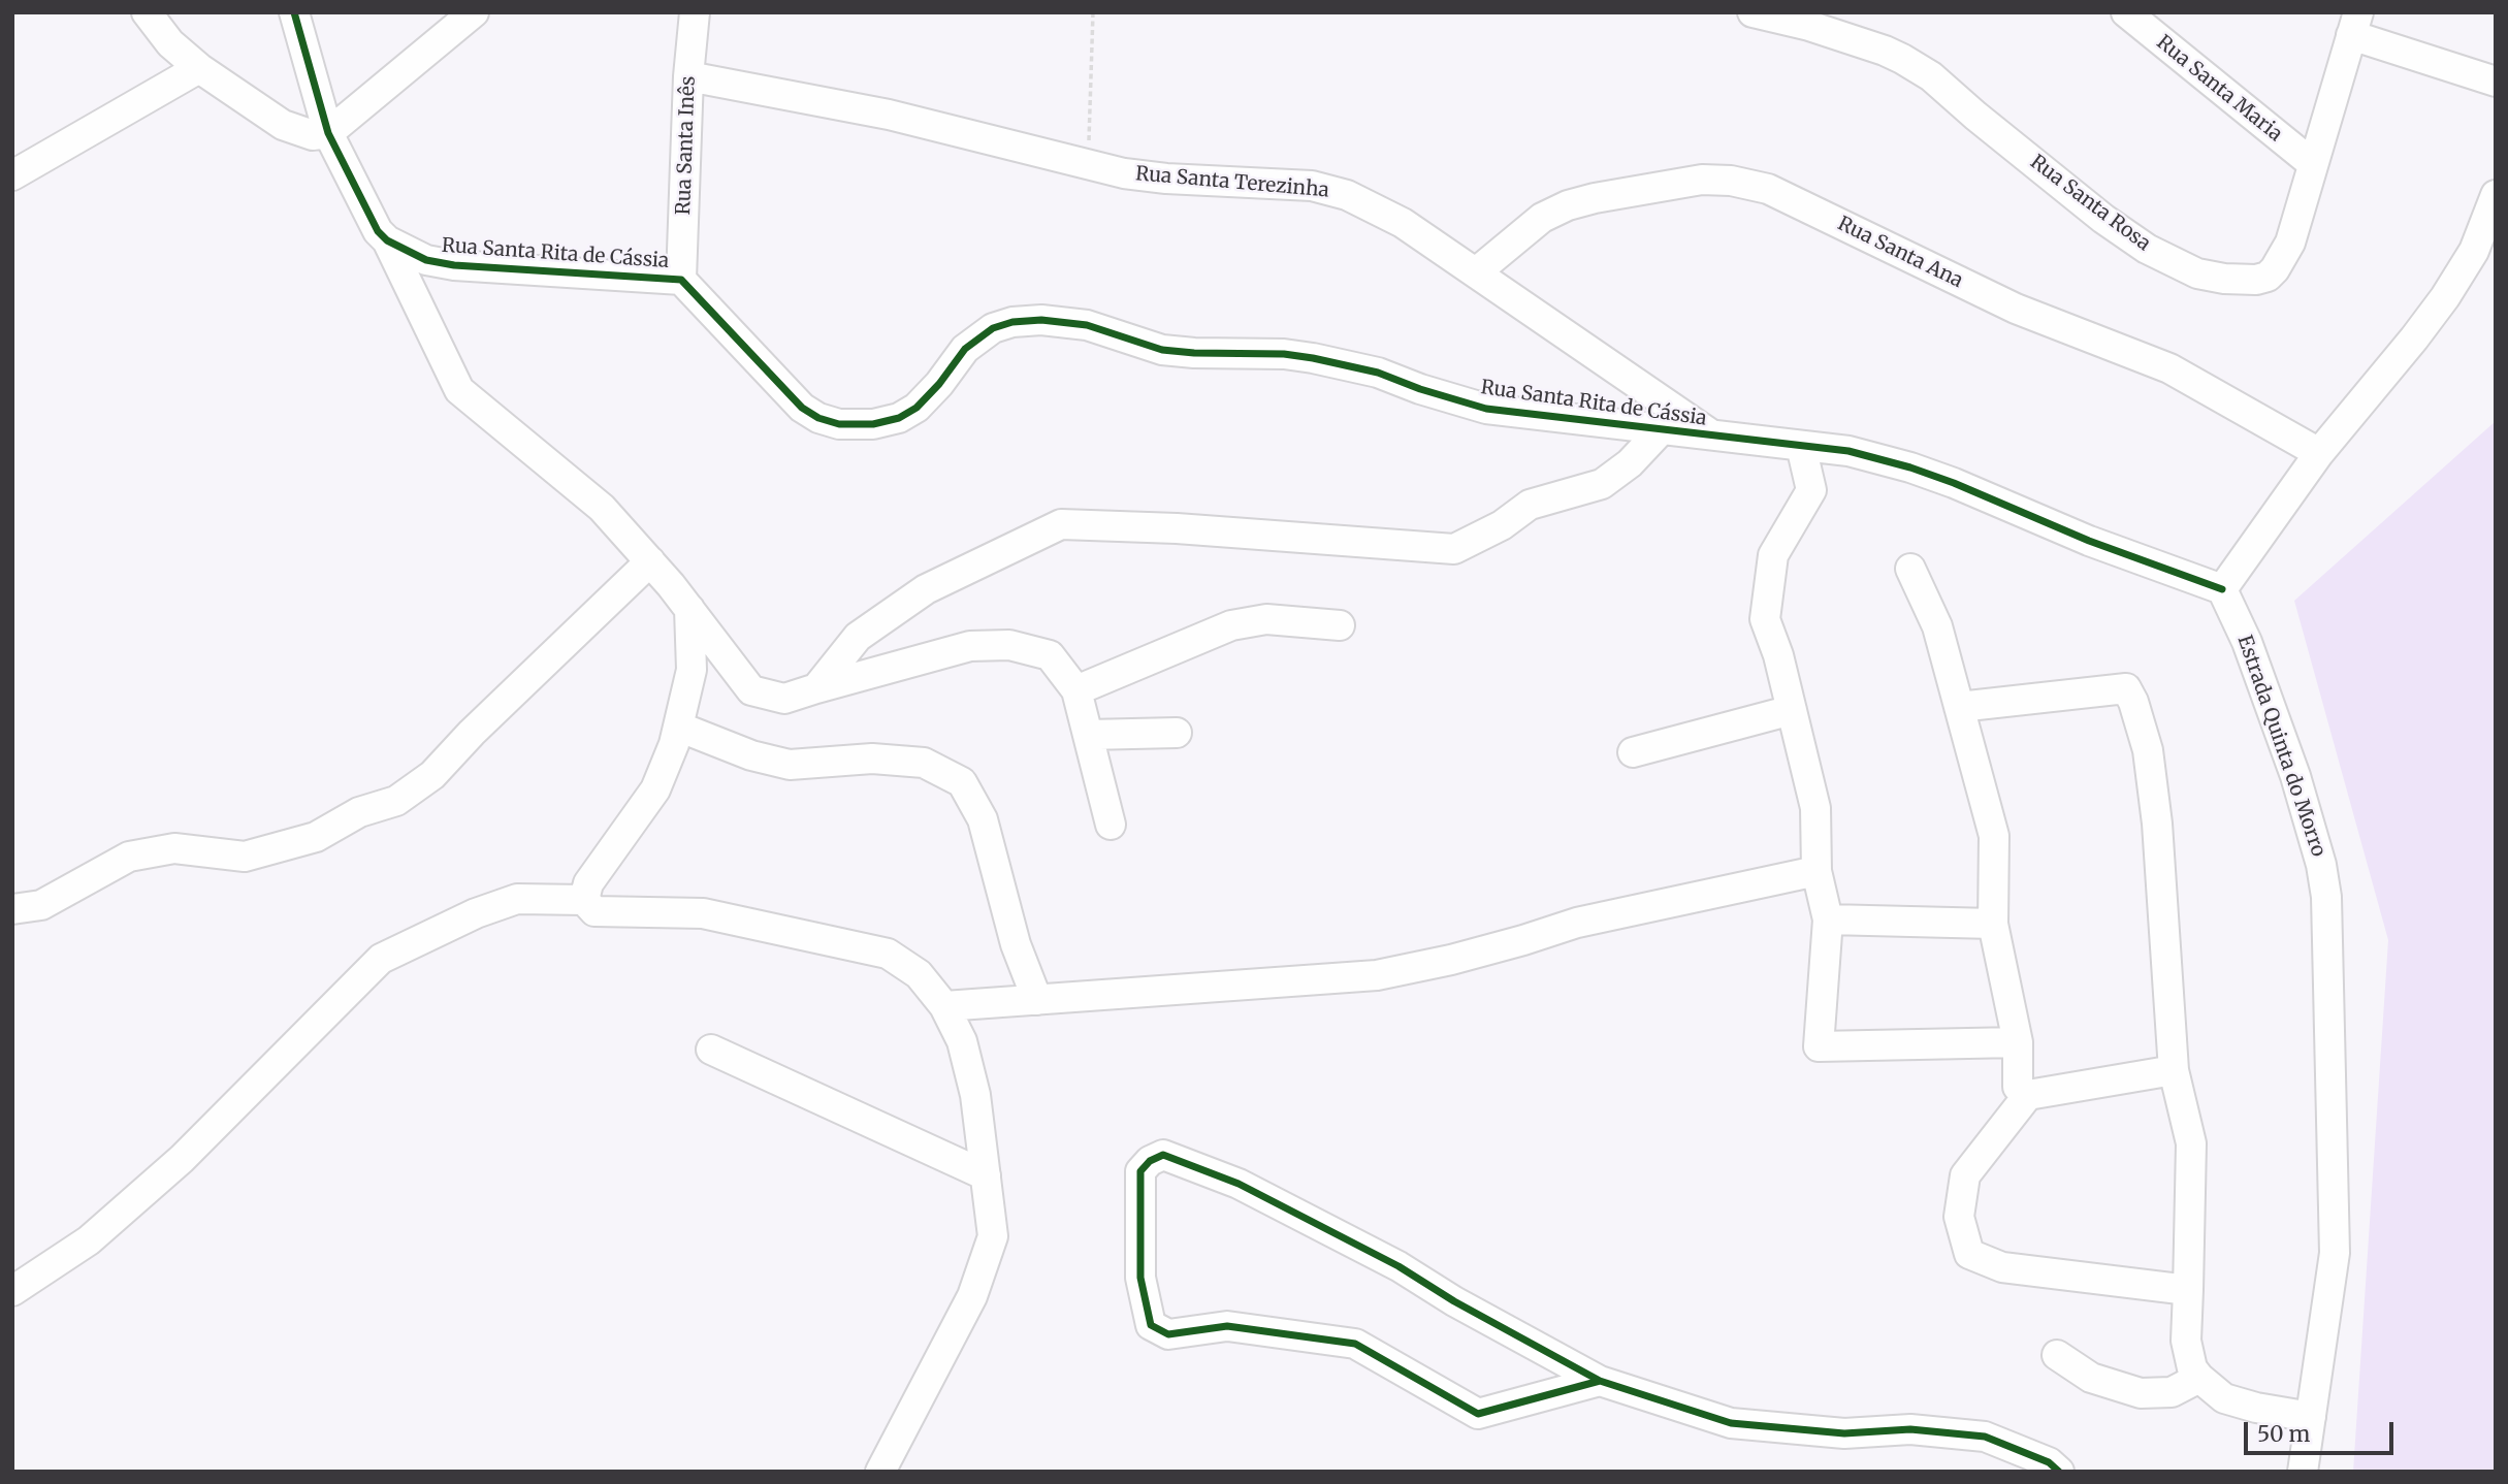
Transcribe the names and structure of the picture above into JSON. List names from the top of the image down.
{
  "streets": {
    "street": [
      "Rua Santa Maria",
      "Rua Santa Inês",
      "Rua Santa Terezinha",
      "Rua Santa Rosa",
      "Rua Santa Ana",
      "Rua Santa Rita de Cássia",
      "Estrada Quinta do Morro"
    ]
  },
  "crossings": [
    ["Rua Santa Maria", "Rua Santa Rosa"],
    ["Rua Santa Inês", "Rua Santa Terezinha"],
    ["Rua Santa Inês", "Rua Santa Rita de Cássia"],
    ["Rua Santa Terezinha", "Rua Santa Ana"],
    ["Rua Santa Terezinha", "Rua Santa Rita de Cássia"],
    ["Rua Santa Rita de Cássia", "Estrada Quinta do Morro"]
  ],
  "scale_bar": "50 m"
}
